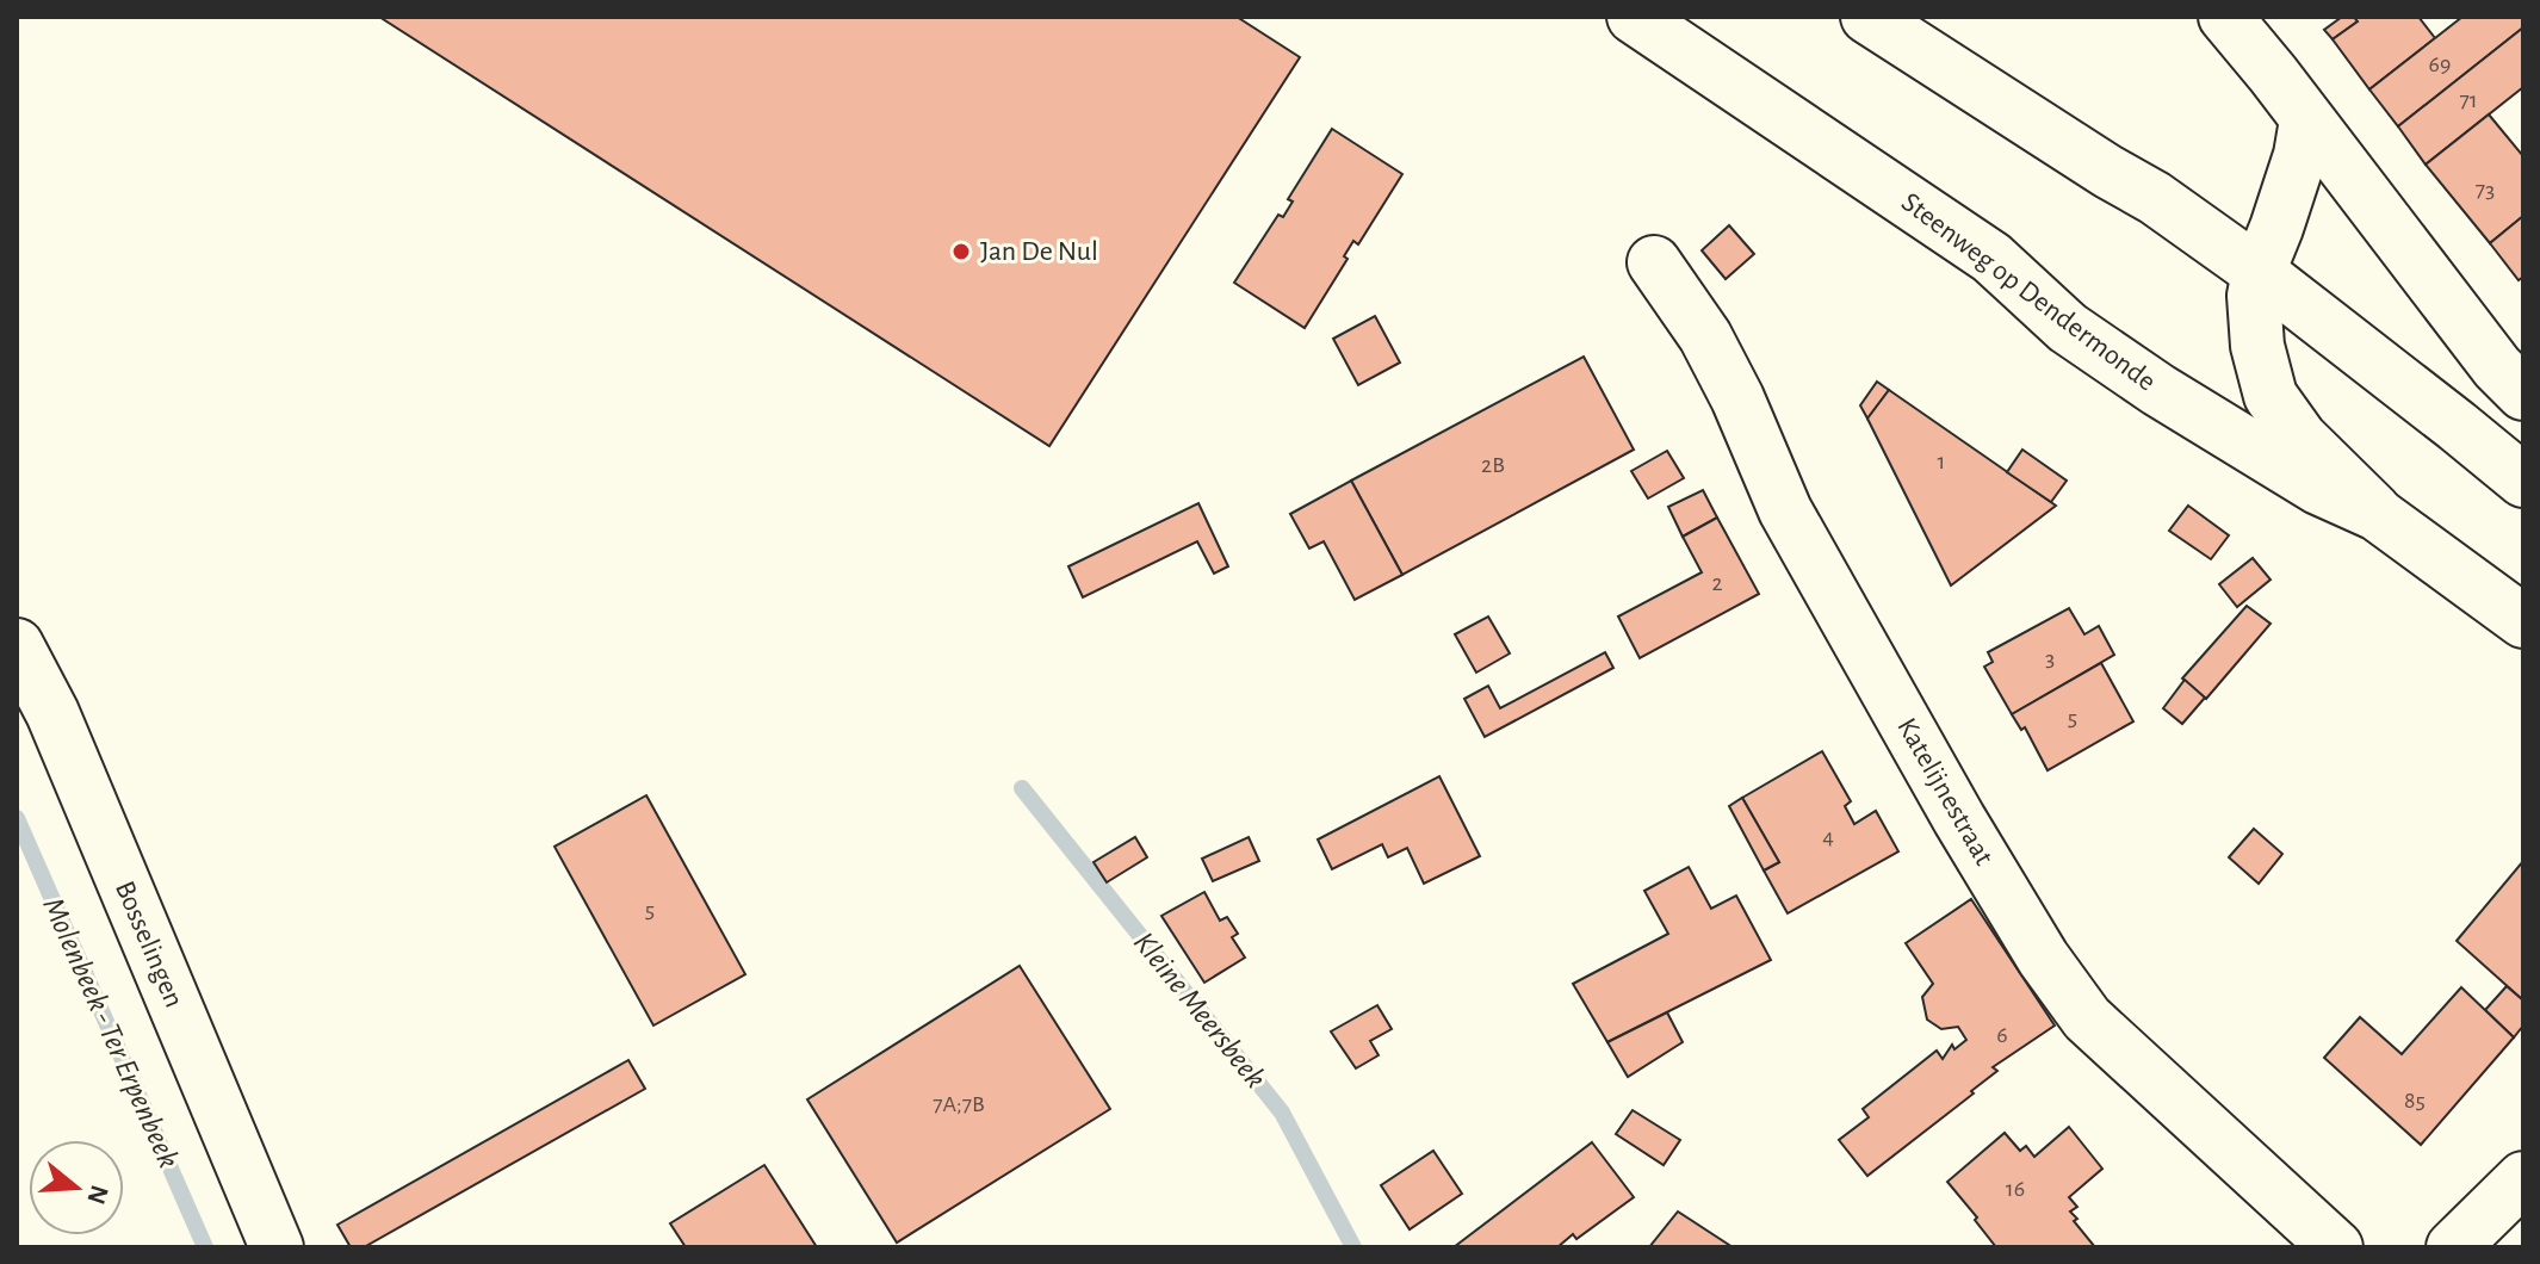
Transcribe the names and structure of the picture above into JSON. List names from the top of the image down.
{
  "streets": {
    "street": ["Steenweg op Dendermonde", "Katelijnestraat", "Bosselingen"]
  },
  "water": ["Kleine Meersbeek", "Molenbeek - Ter Erpenbeek"],
  "places": ["Jan De Nul"],
  "house_numbers": [
    "69",
    "71",
    "73",
    "1",
    "2B",
    "2",
    "3",
    "5",
    "4",
    "5",
    "6",
    "85",
    "7A;7B",
    "16"
  ],
  "north": "right"
}
